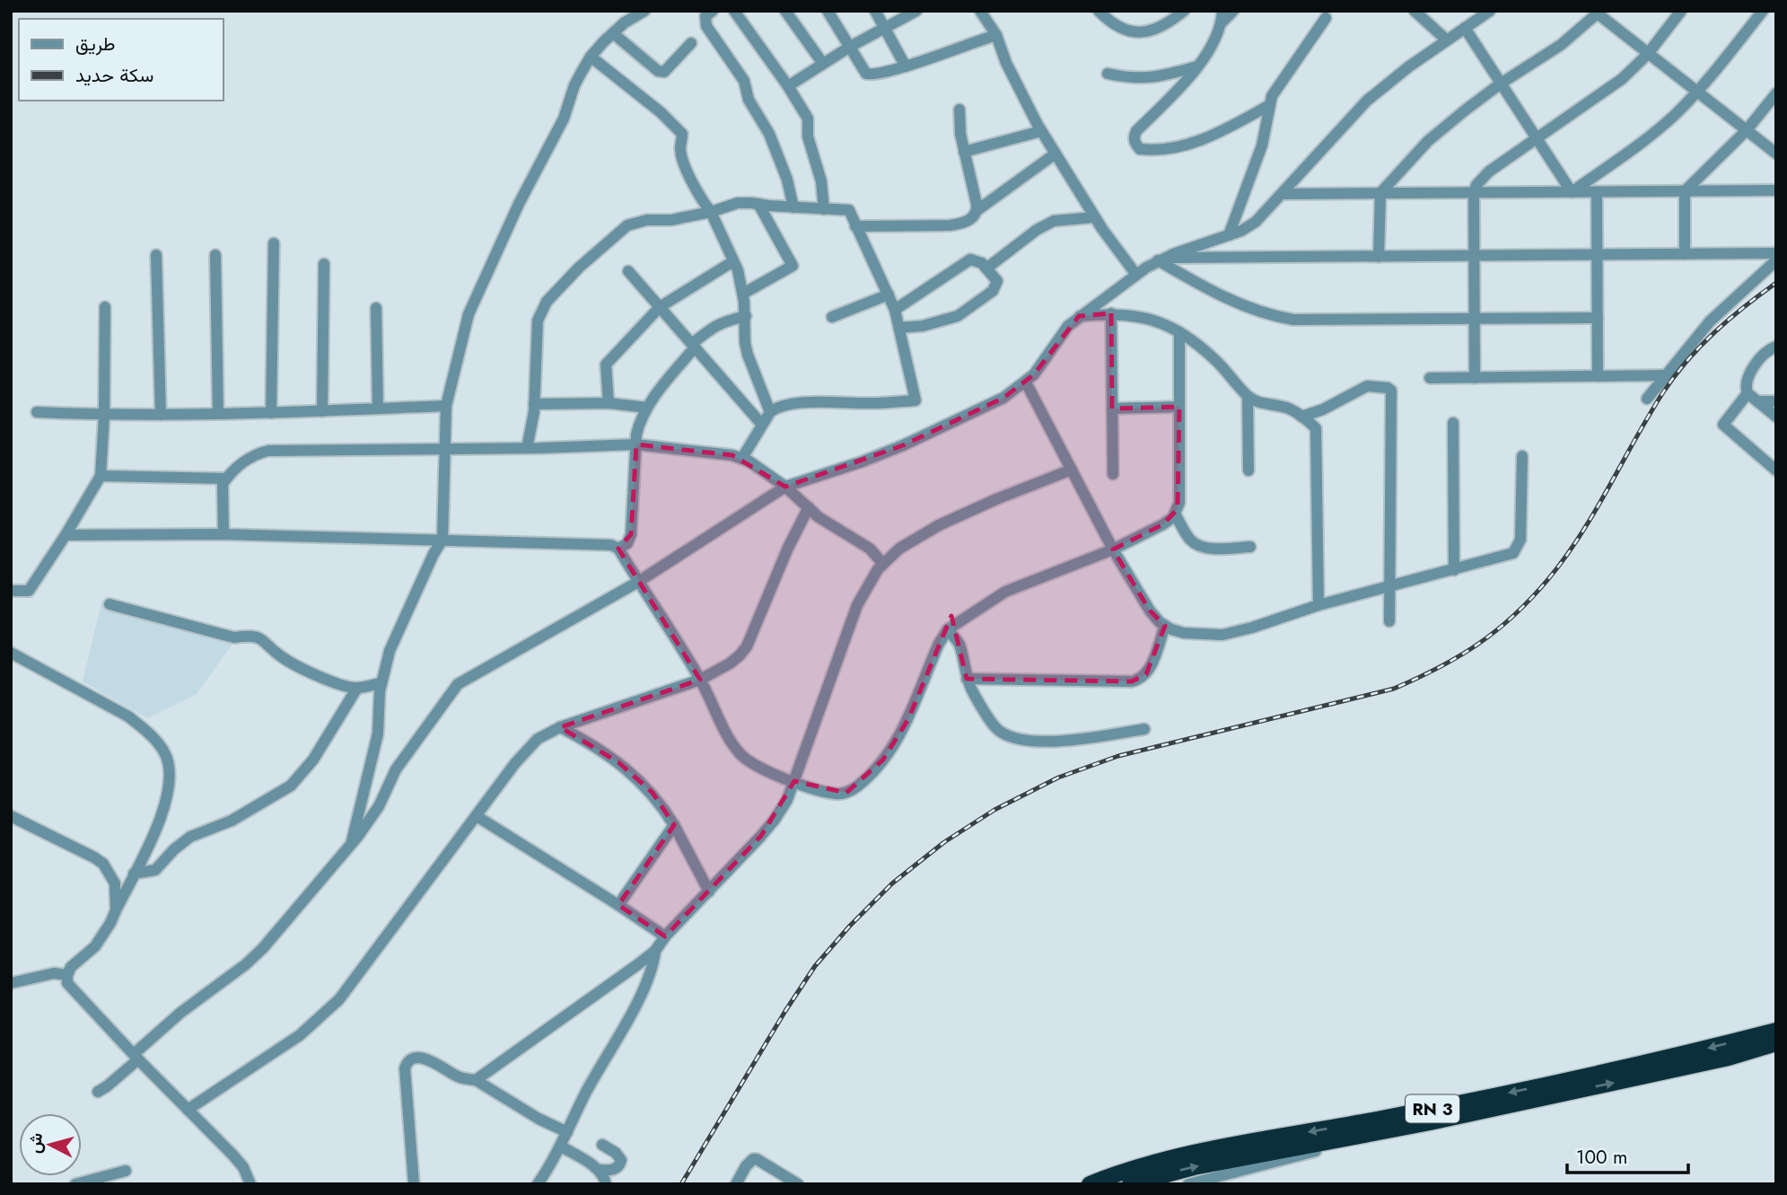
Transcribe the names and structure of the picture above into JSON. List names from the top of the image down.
{
  "streets": {
    "highway": ["RN 3"]
  },
  "legend": ["طريق", "سكة حديد"],
  "scale_bar": "100 m",
  "north": "left"
}
